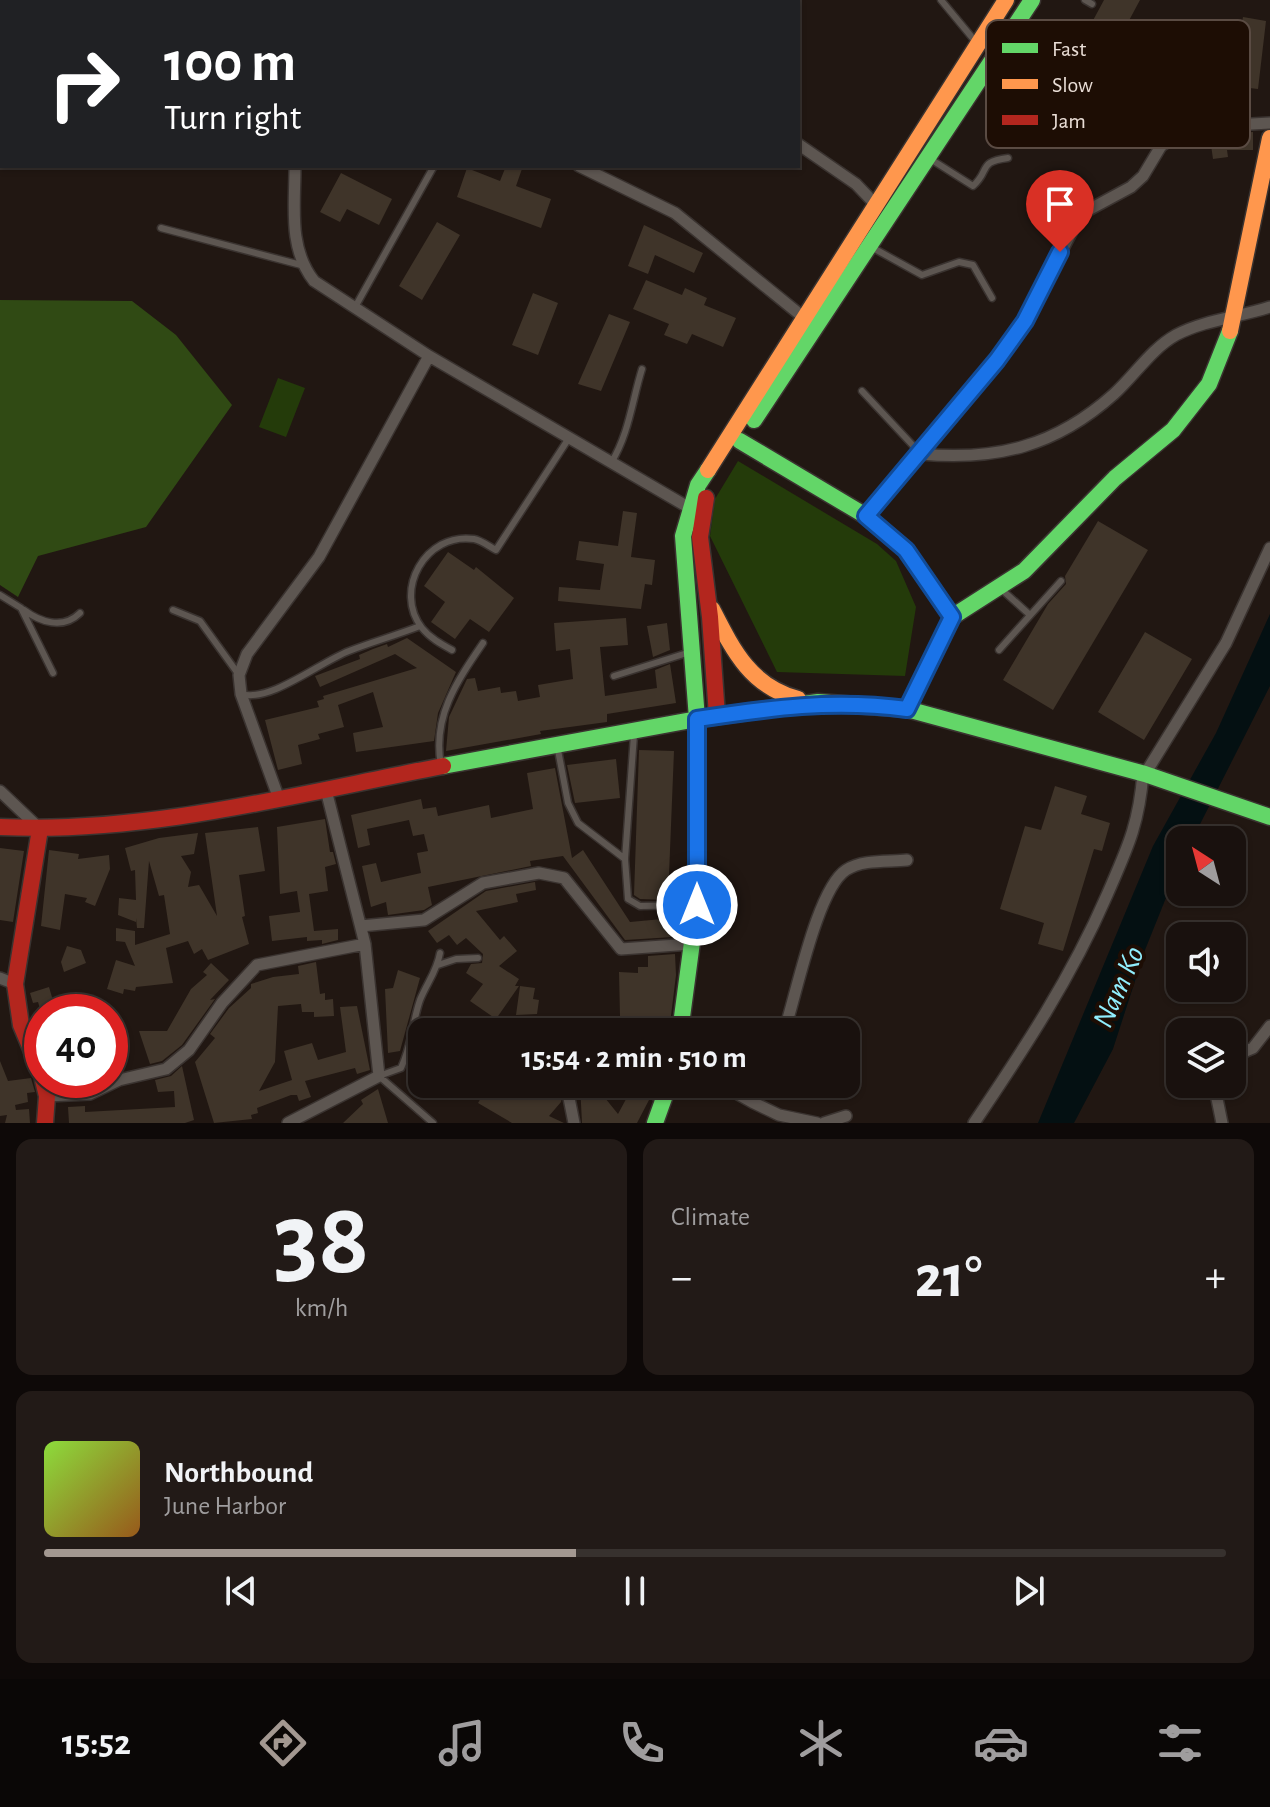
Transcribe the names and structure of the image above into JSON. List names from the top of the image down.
{
  "water": ["Nam Ko"],
  "legend": ["Fast", "Slow", "Jam"],
  "north": "top left",
  "page": {
    "turn": ["100 m", "Turn right"],
    "limit": "40",
    "trip": "15:54 · 2 min · 510 m",
    "tile": [
      ["38", "km/h"],
      "Climate"
    ],
    "heat": ["−", "21°", "+"],
    "song": ["Northbound", "June Harbor"],
    "tabs": "15:52"
  }
}
